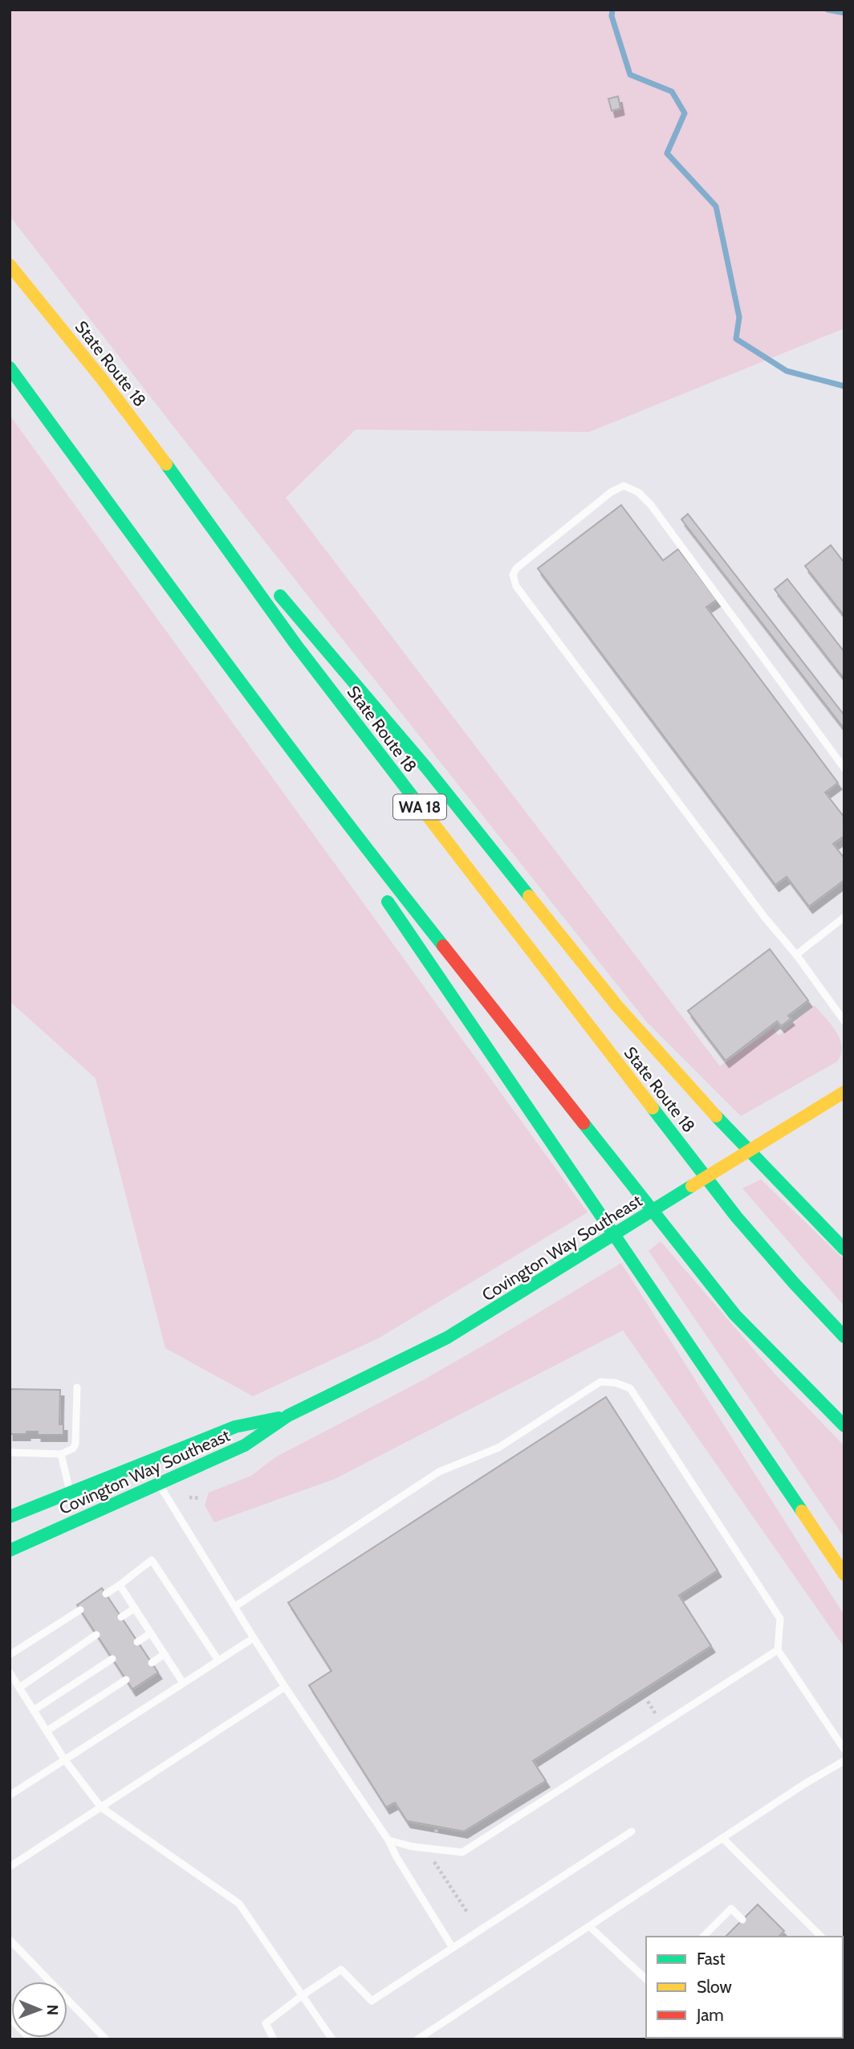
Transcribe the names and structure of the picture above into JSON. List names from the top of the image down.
{
  "streets": {
    "main road": ["State Route 18", "WA 18", "Covington Way Southeast"]
  },
  "legend": ["Fast", "Slow", "Jam"],
  "north": "right"
}
